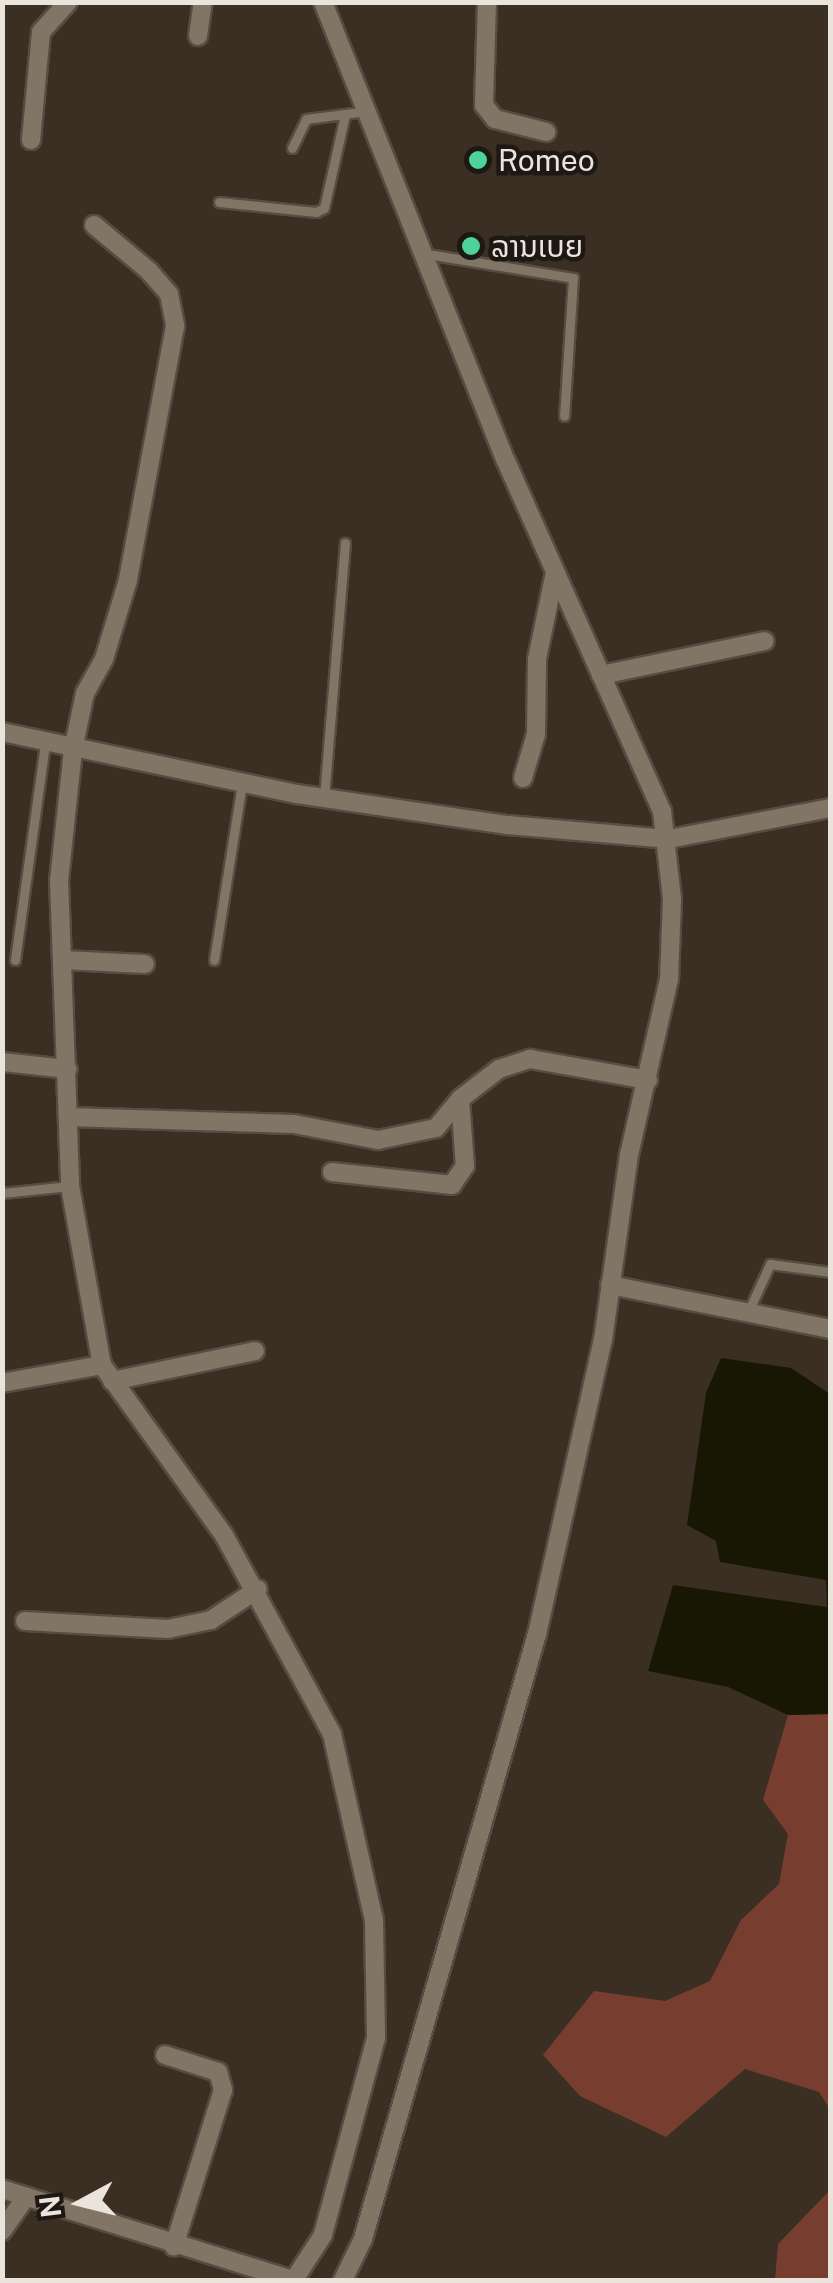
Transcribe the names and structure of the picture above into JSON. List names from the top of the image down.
{
  "places": ["Romeo", "ລານເບຍ"],
  "north": "left"
}
